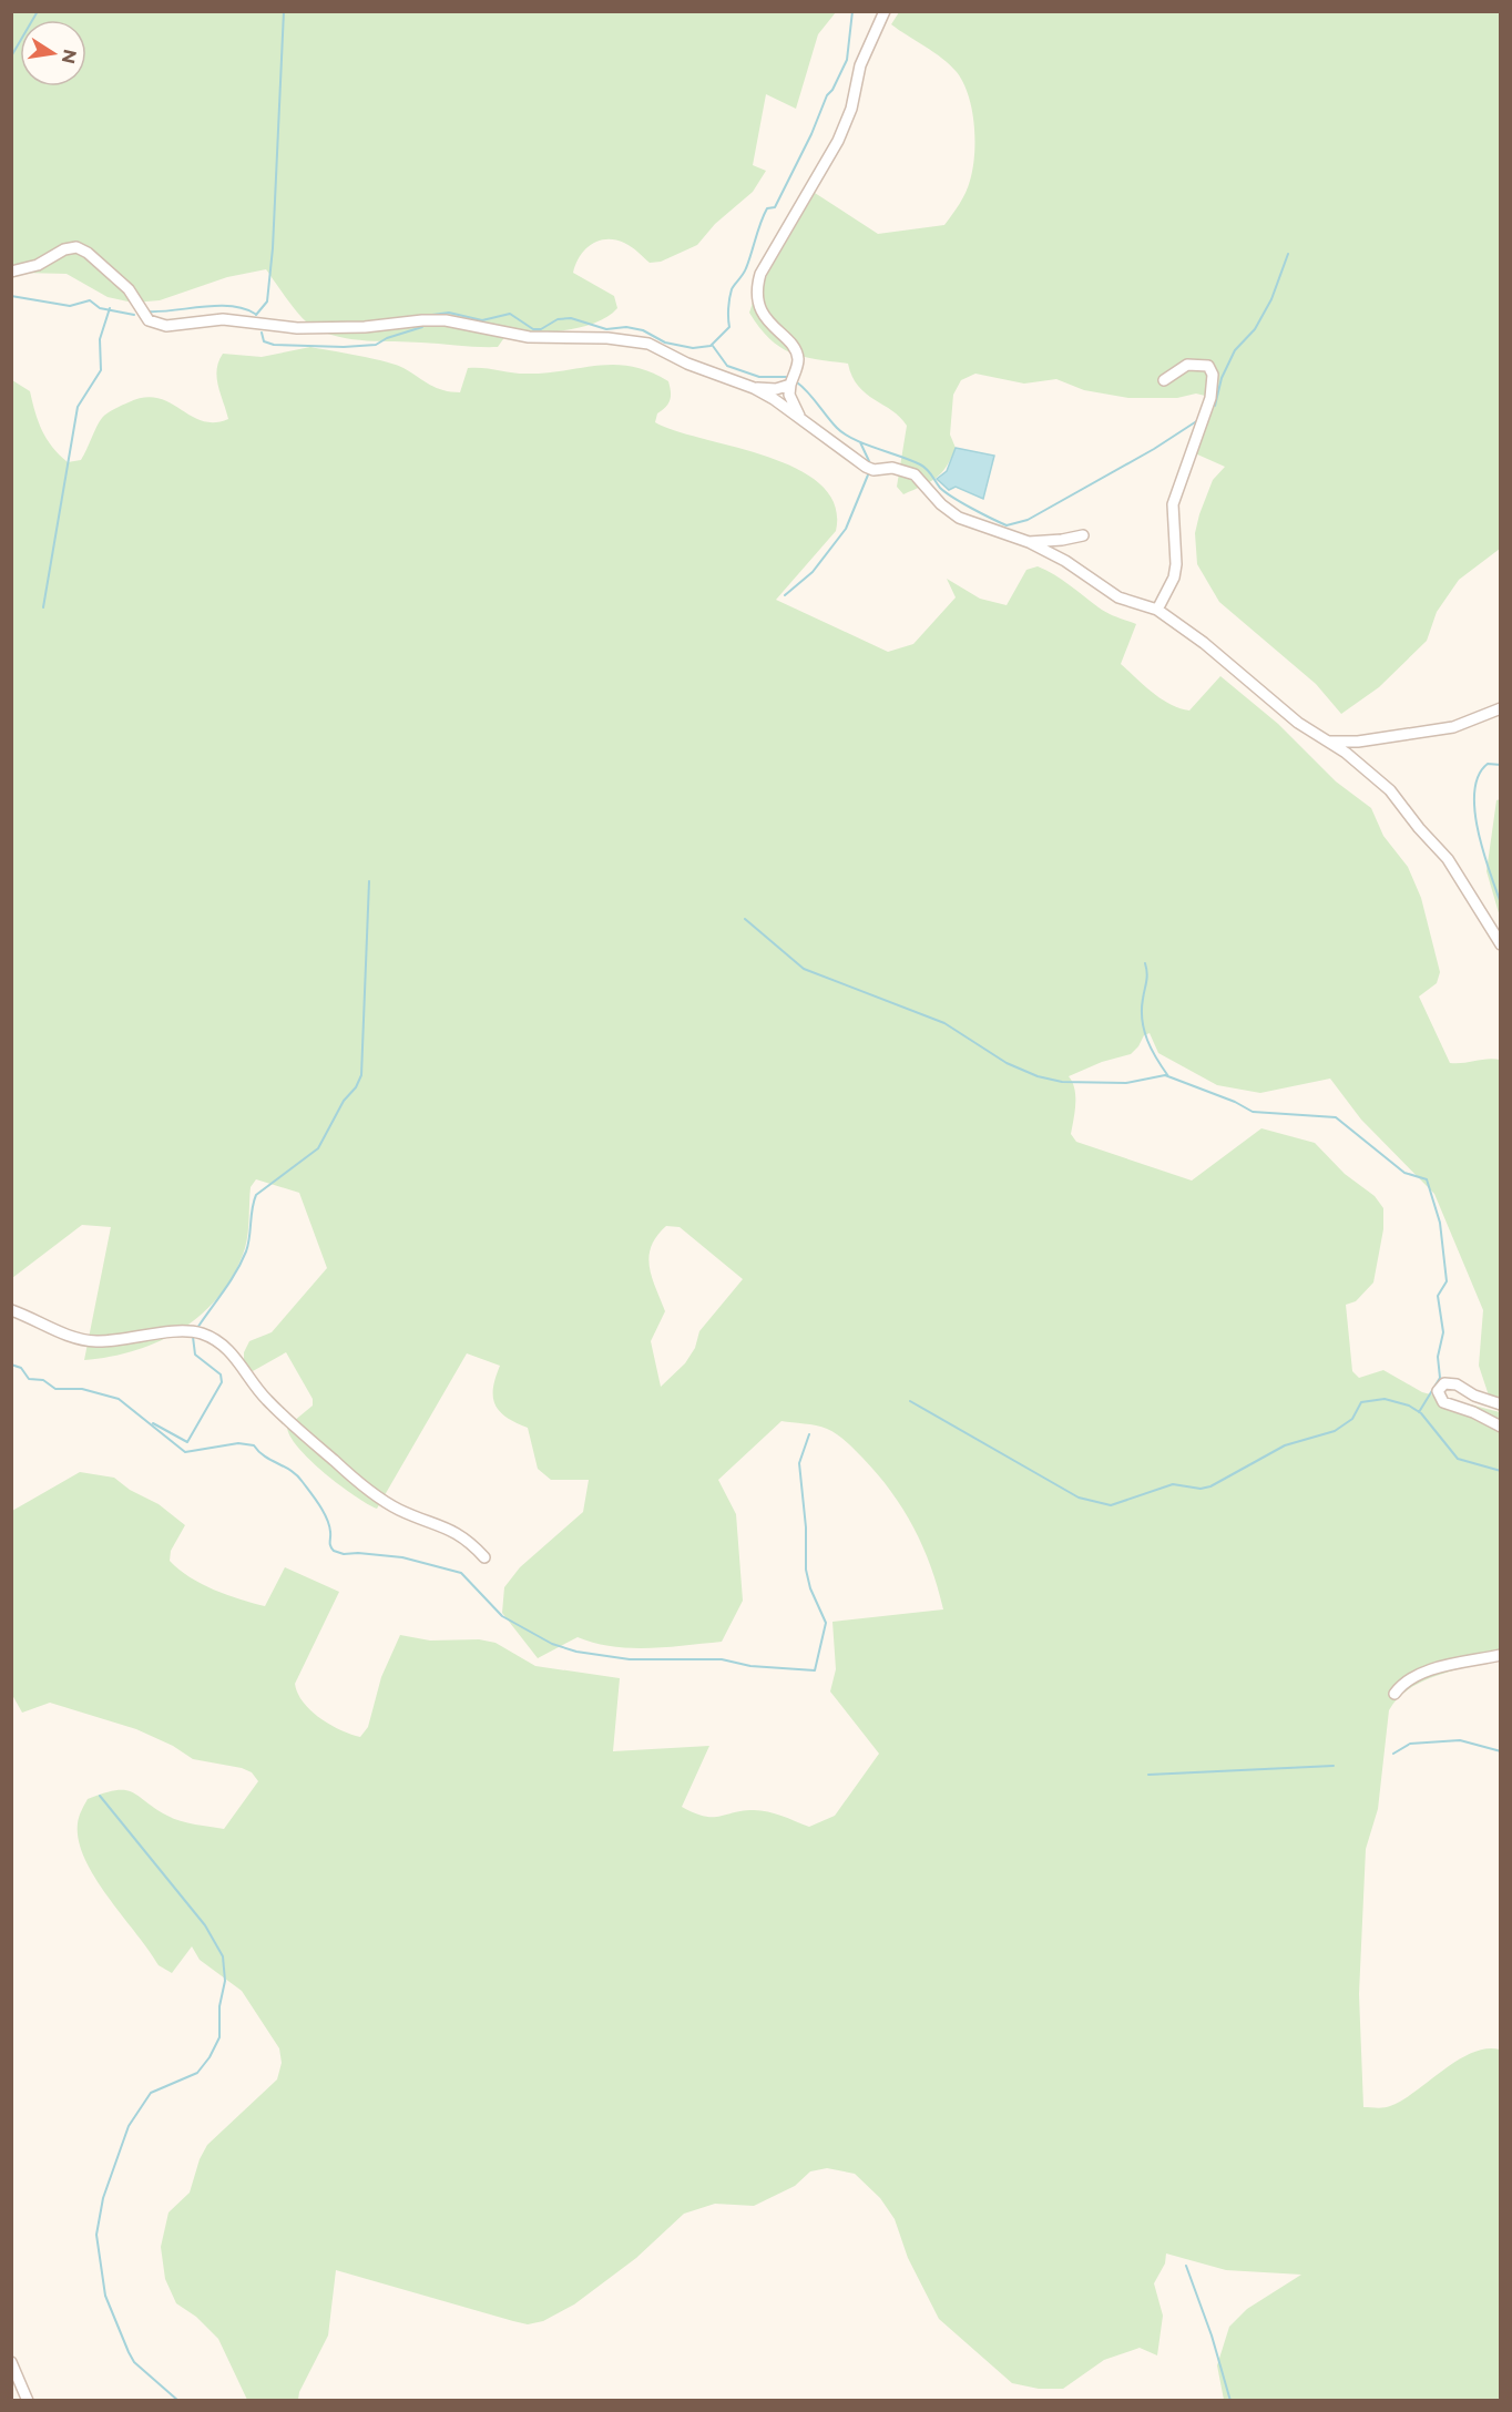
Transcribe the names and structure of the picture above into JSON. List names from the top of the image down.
{
  "north": "right"
}
